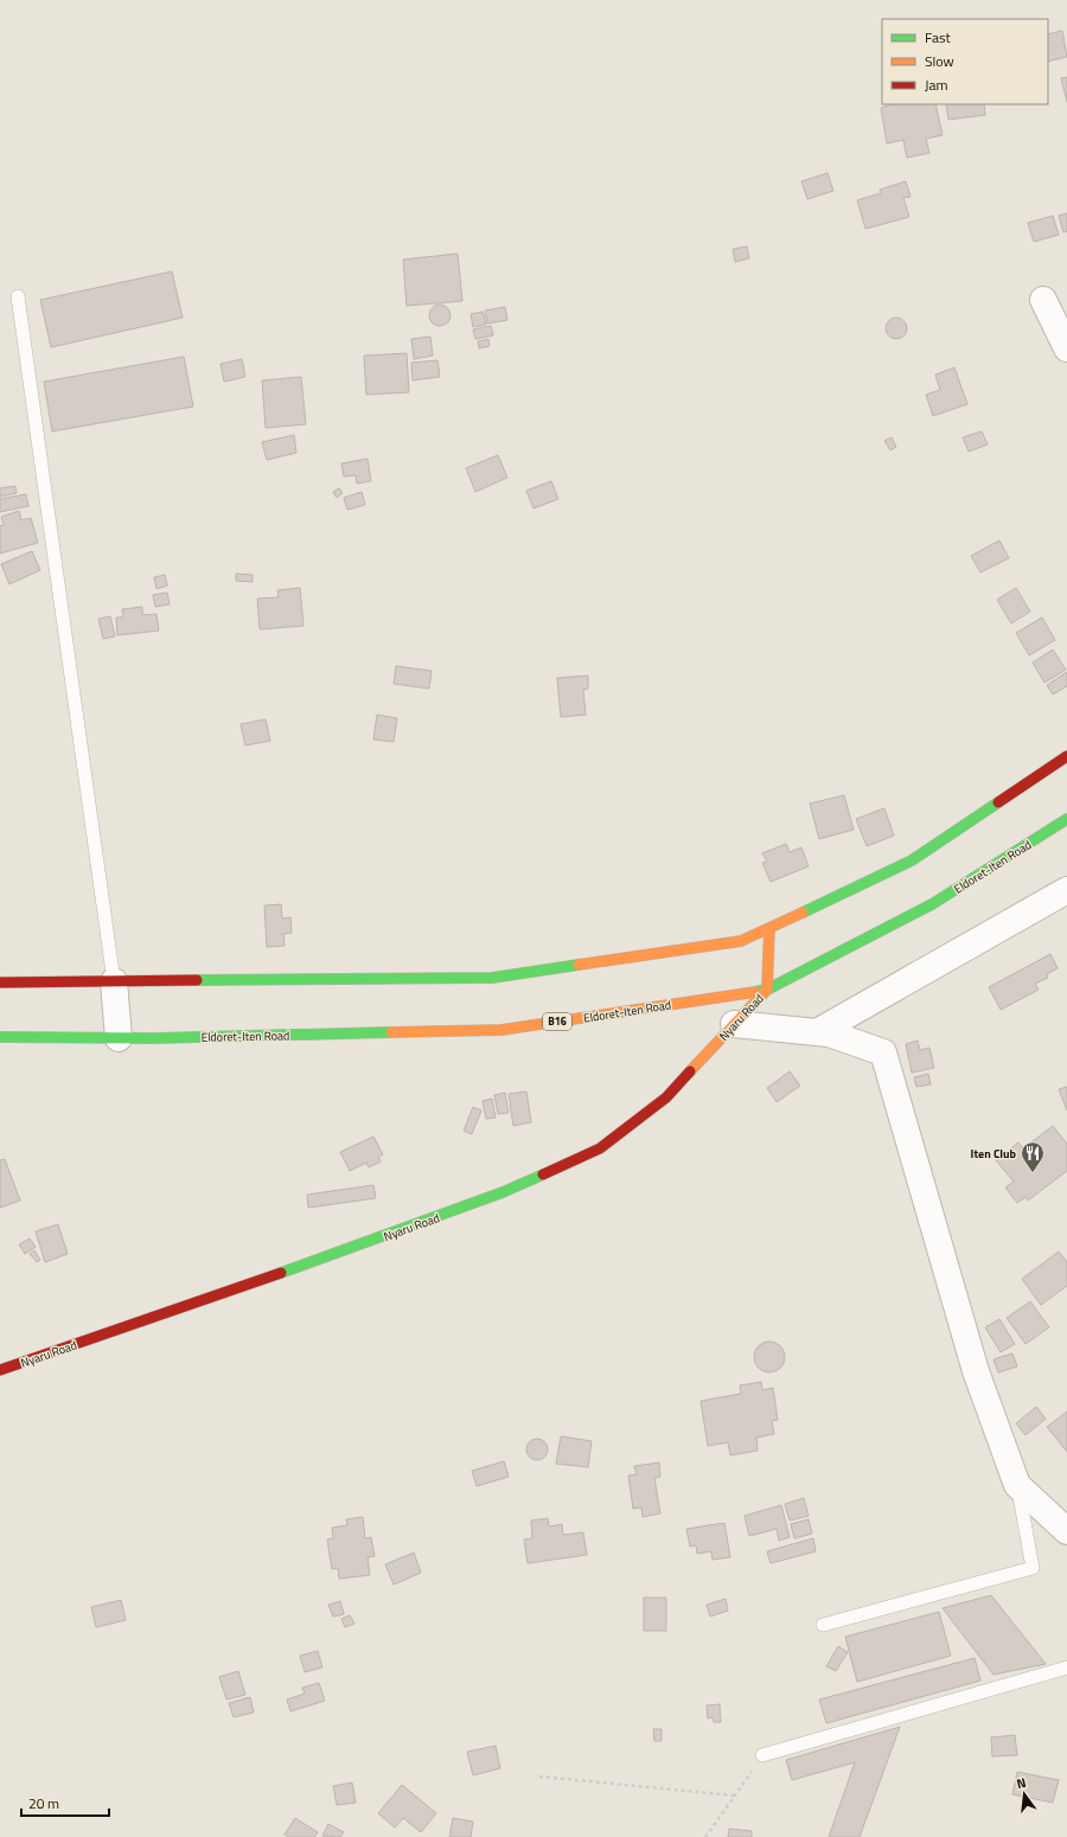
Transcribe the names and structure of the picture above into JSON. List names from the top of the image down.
{
  "streets": {
    "street": ["Eldoret-Iten Road", "Nyaru Road", "B16"]
  },
  "crossings": [
    ["Eldoret-Iten Road", "Nyaru Road"]
  ],
  "places": {
    "restaurant": ["Iten Club"]
  },
  "legend": ["Fast", "Slow", "Jam"],
  "scale_bar": "20 m",
  "north": "top"
}
